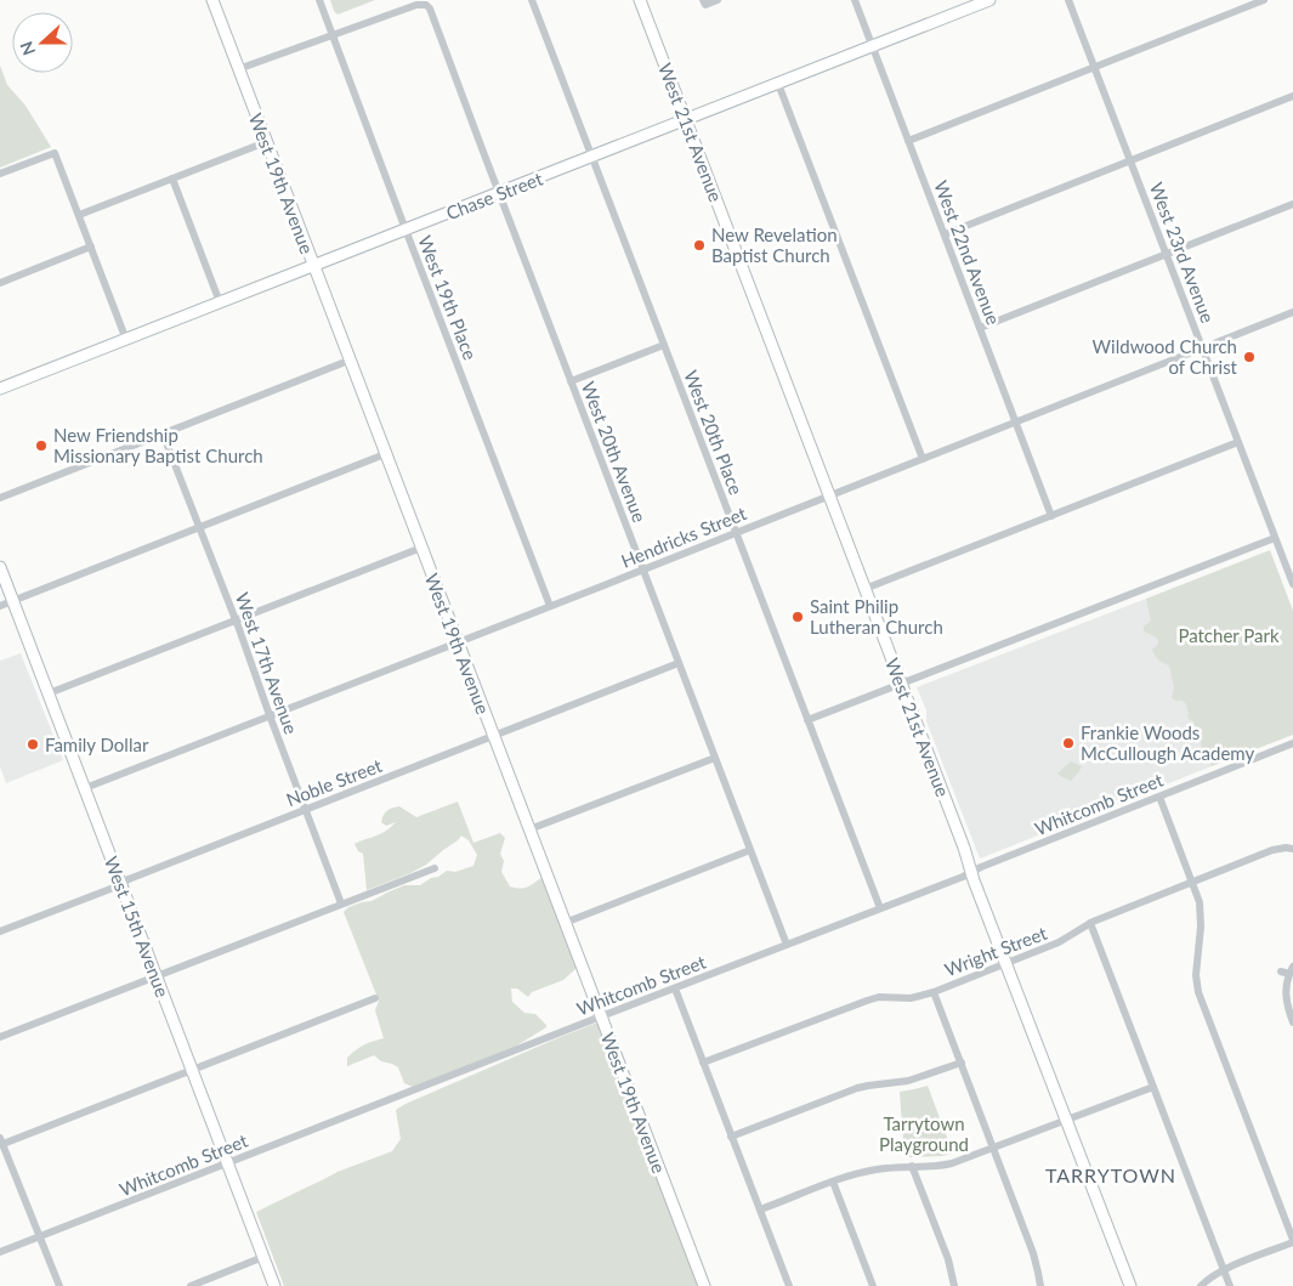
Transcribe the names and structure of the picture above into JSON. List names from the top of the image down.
{
  "streets": {
    "street": [
      "West 21st Avenue",
      "West 19th Avenue",
      "Chase Street",
      "West 22nd Avenue",
      "West 23rd Avenue",
      "West 19th Place",
      "West 20th Place",
      "West 20th Avenue",
      "Hendricks Street",
      "West 17th Avenue",
      "Noble Street",
      "Whitcomb Street",
      "West 15th Avenue",
      "Wright Street"
    ]
  },
  "crossings": [
    ["West 21st Avenue", "Chase Street"],
    ["West 21st Avenue", "Hendricks Street"],
    ["West 21st Avenue", "Whitcomb Street"],
    ["West 21st Avenue", "Wright Street"],
    ["West 19th Avenue", "Chase Street"],
    ["West 19th Avenue", "Hendricks Street"],
    ["West 19th Avenue", "Noble Street"],
    ["West 19th Avenue", "Whitcomb Street"],
    ["Chase Street", "West 22nd Avenue"],
    ["Chase Street", "West 19th Place"],
    ["Chase Street", "West 20th Place"],
    ["Chase Street", "West 20th Avenue"],
    ["West 22nd Avenue", "Hendricks Street"],
    ["West 23rd Avenue", "Hendricks Street"],
    ["West 19th Place", "West 20th Avenue"],
    ["West 19th Place", "Hendricks Street"],
    ["West 20th Place", "Hendricks Street"],
    ["West 20th Place", "Whitcomb Street"],
    ["West 20th Avenue", "Hendricks Street"],
    ["West 20th Avenue", "Noble Street"],
    ["West 20th Avenue", "Whitcomb Street"],
    ["Hendricks Street", "West 17th Avenue"],
    ["Hendricks Street", "West 15th Avenue"],
    ["West 17th Avenue", "Noble Street"],
    ["Noble Street", "West 15th Avenue"],
    ["Whitcomb Street", "West 15th Avenue"]
  ],
  "districts": ["TARRYTOWN"],
  "parks": ["Patcher Park", "Tarrytown Playground"],
  "places": [
    "New Revelation Baptist Church",
    "Wildwood Church of Christ",
    "New Friendship Missionary Baptist Church",
    "Saint Philip Lutheran Church",
    "Frankie Woods McCullough Academy",
    "Family Dollar"
  ],
  "north": "left"
}
